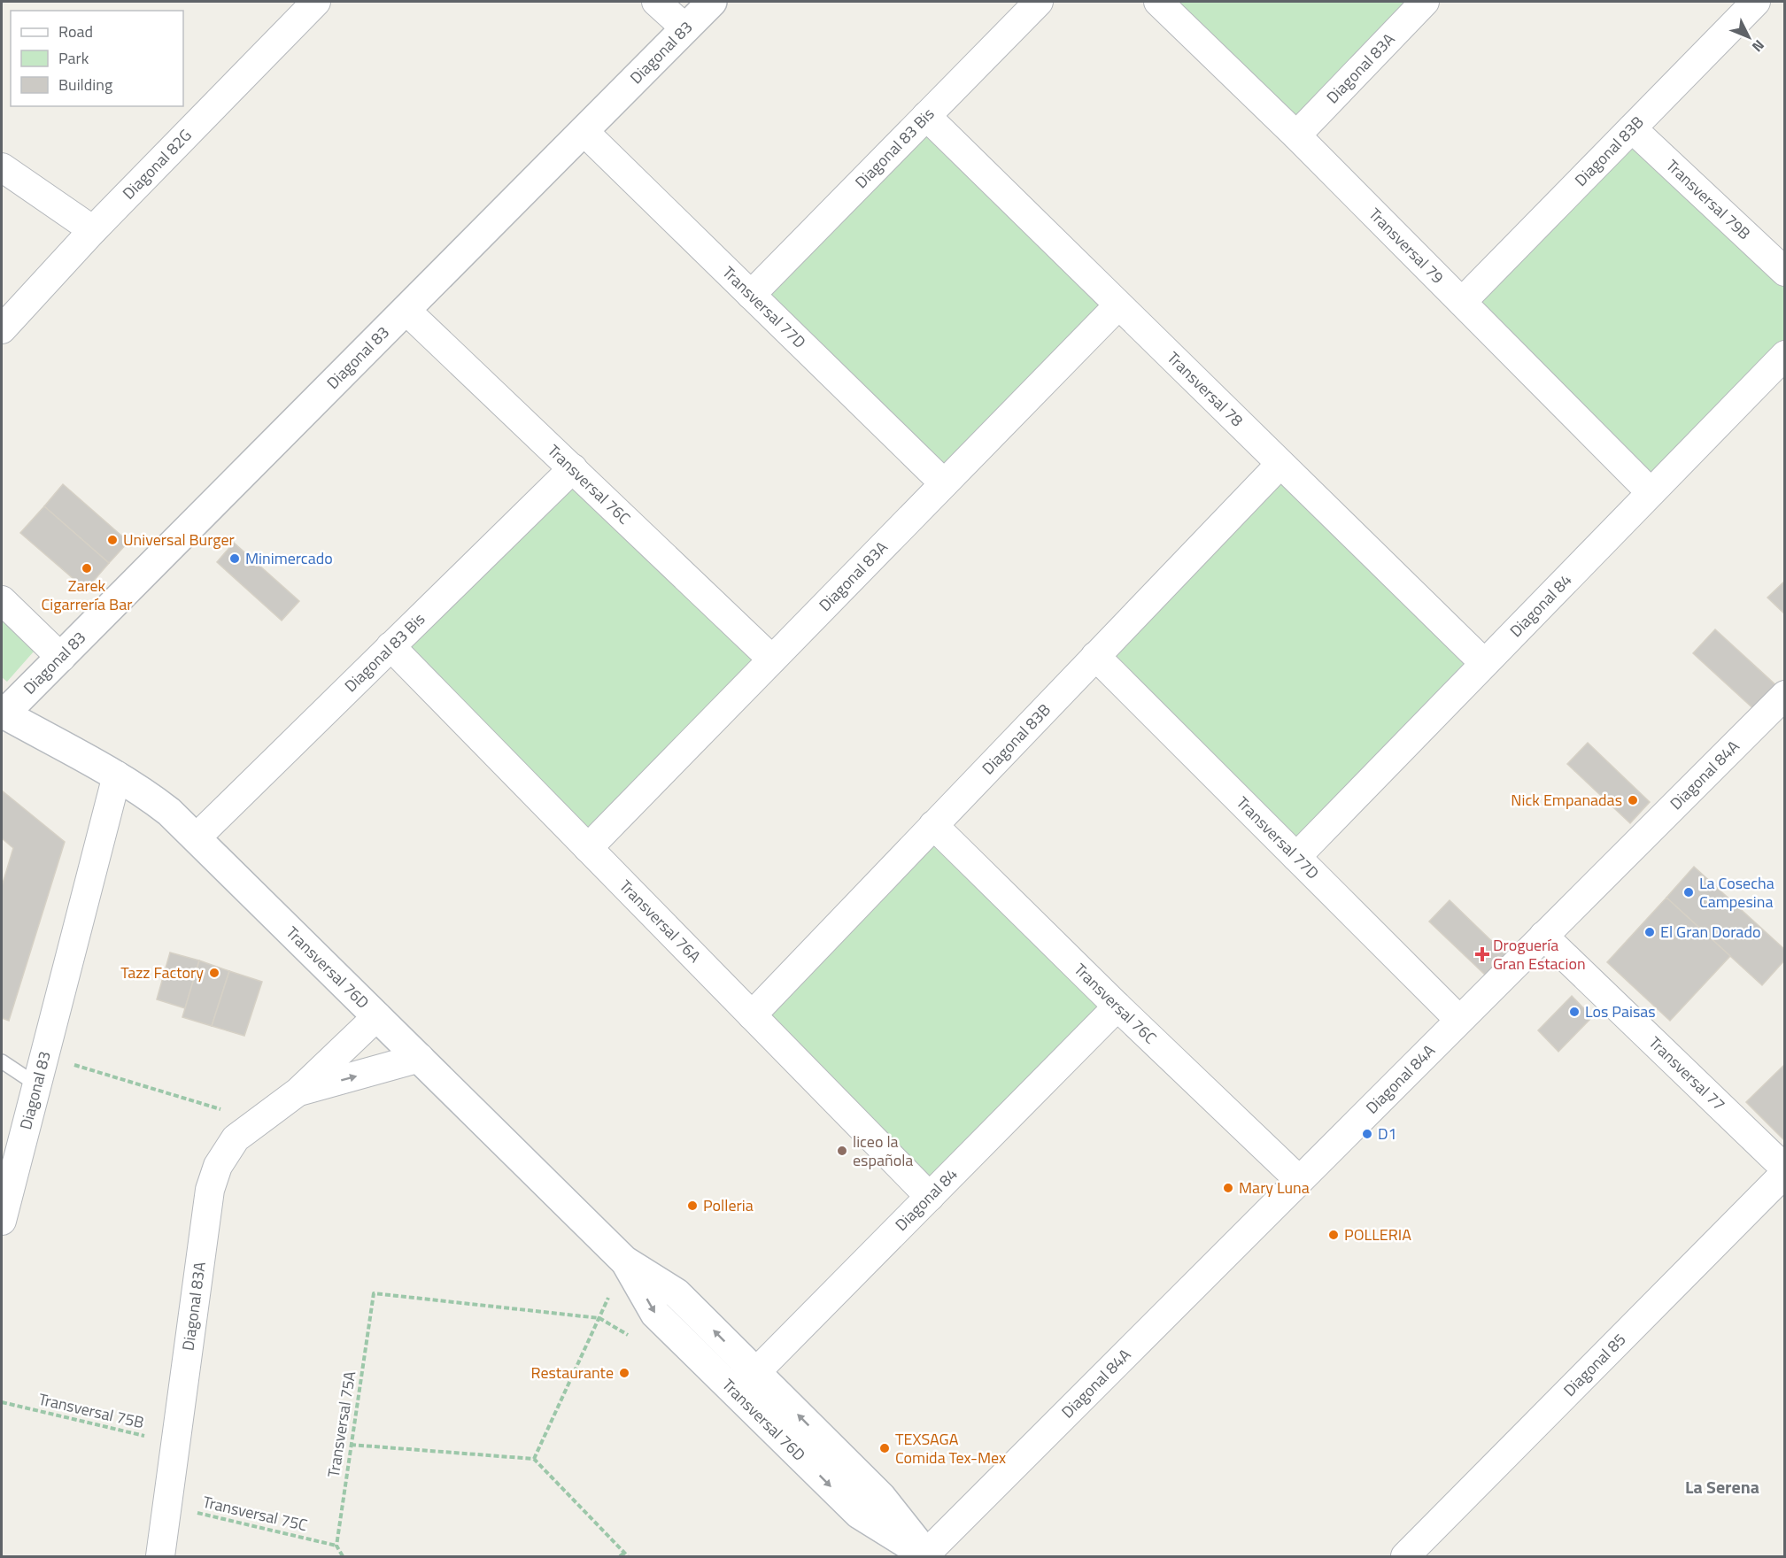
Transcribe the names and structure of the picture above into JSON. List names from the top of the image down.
{
  "streets": {
    "main road": ["Diagonal 83", "Transversal 76D"],
    "street": [
      "Diagonal 83A",
      "Diagonal 83 Bis",
      "Diagonal 83B",
      "Diagonal 82G",
      "Transversal 79B",
      "Transversal 79",
      "Transversal 77D",
      "Transversal 78",
      "Transversal 76C",
      "Diagonal 84",
      "Diagonal 84A",
      "Transversal 76A",
      "Transversal 77",
      "Diagonal 85"
    ],
    "path": ["Transversal 75B", "Transversal 75A", "Transversal 75C"]
  },
  "crossings": [
    ["Diagonal 83", "Transversal 77D"],
    ["Diagonal 83", "Transversal 76C"],
    ["Diagonal 83", "Transversal 76D"],
    ["Diagonal 83A", "Transversal 79"],
    ["Diagonal 83A", "Transversal 77D"],
    ["Diagonal 83A", "Transversal 78"],
    ["Diagonal 83A", "Transversal 76C"],
    ["Diagonal 83A", "Transversal 76A"],
    ["Diagonal 83A", "Transversal 76D"],
    ["Diagonal 83A", "Transversal 75B"],
    ["Diagonal 83A", "Transversal 75C"],
    ["Diagonal 83 Bis", "Transversal 77D"],
    ["Diagonal 83 Bis", "Transversal 78"],
    ["Diagonal 83 Bis", "Transversal 76C"],
    ["Diagonal 83 Bis", "Transversal 76A"],
    ["Diagonal 83 Bis", "Transversal 76D"],
    ["Diagonal 83B", "Transversal 79B"],
    ["Diagonal 83B", "Transversal 79"],
    ["Diagonal 83B", "Transversal 77D"],
    ["Diagonal 83B", "Transversal 78"],
    ["Diagonal 83B", "Transversal 76C"],
    ["Diagonal 83B", "Transversal 76A"],
    ["Transversal 79", "Diagonal 84"],
    ["Transversal 77D", "Diagonal 84"],
    ["Transversal 77D", "Diagonal 84A"],
    ["Transversal 78", "Diagonal 84"],
    ["Transversal 76C", "Diagonal 84"],
    ["Transversal 76C", "Diagonal 84A"],
    ["Diagonal 84", "Transversal 76A"],
    ["Diagonal 84", "Transversal 76D"],
    ["Diagonal 84A", "Transversal 76D"],
    ["Diagonal 84A", "Transversal 77"],
    ["Transversal 75A", "Transversal 75C"]
  ],
  "districts": ["La Serena"],
  "places": {
    "other": [
      "Universal Burger",
      "Minimercado",
      "Zarek Cigarrería Bar",
      "Nick Empanadas",
      "La Cosecha Campesina",
      "El Gran Dorado",
      "Tazz Factory",
      "Los Paisas",
      "D1",
      "liceo la española",
      "Mary Luna",
      "Polleria",
      "POLLERIA",
      "Restaurante",
      "TEXSAGA Comida Tex-Mex"
    ],
    "health": ["Droguería Gran Estacion"]
  },
  "legend": ["Road", "Park", "Building"],
  "north": "bottom right"
}
